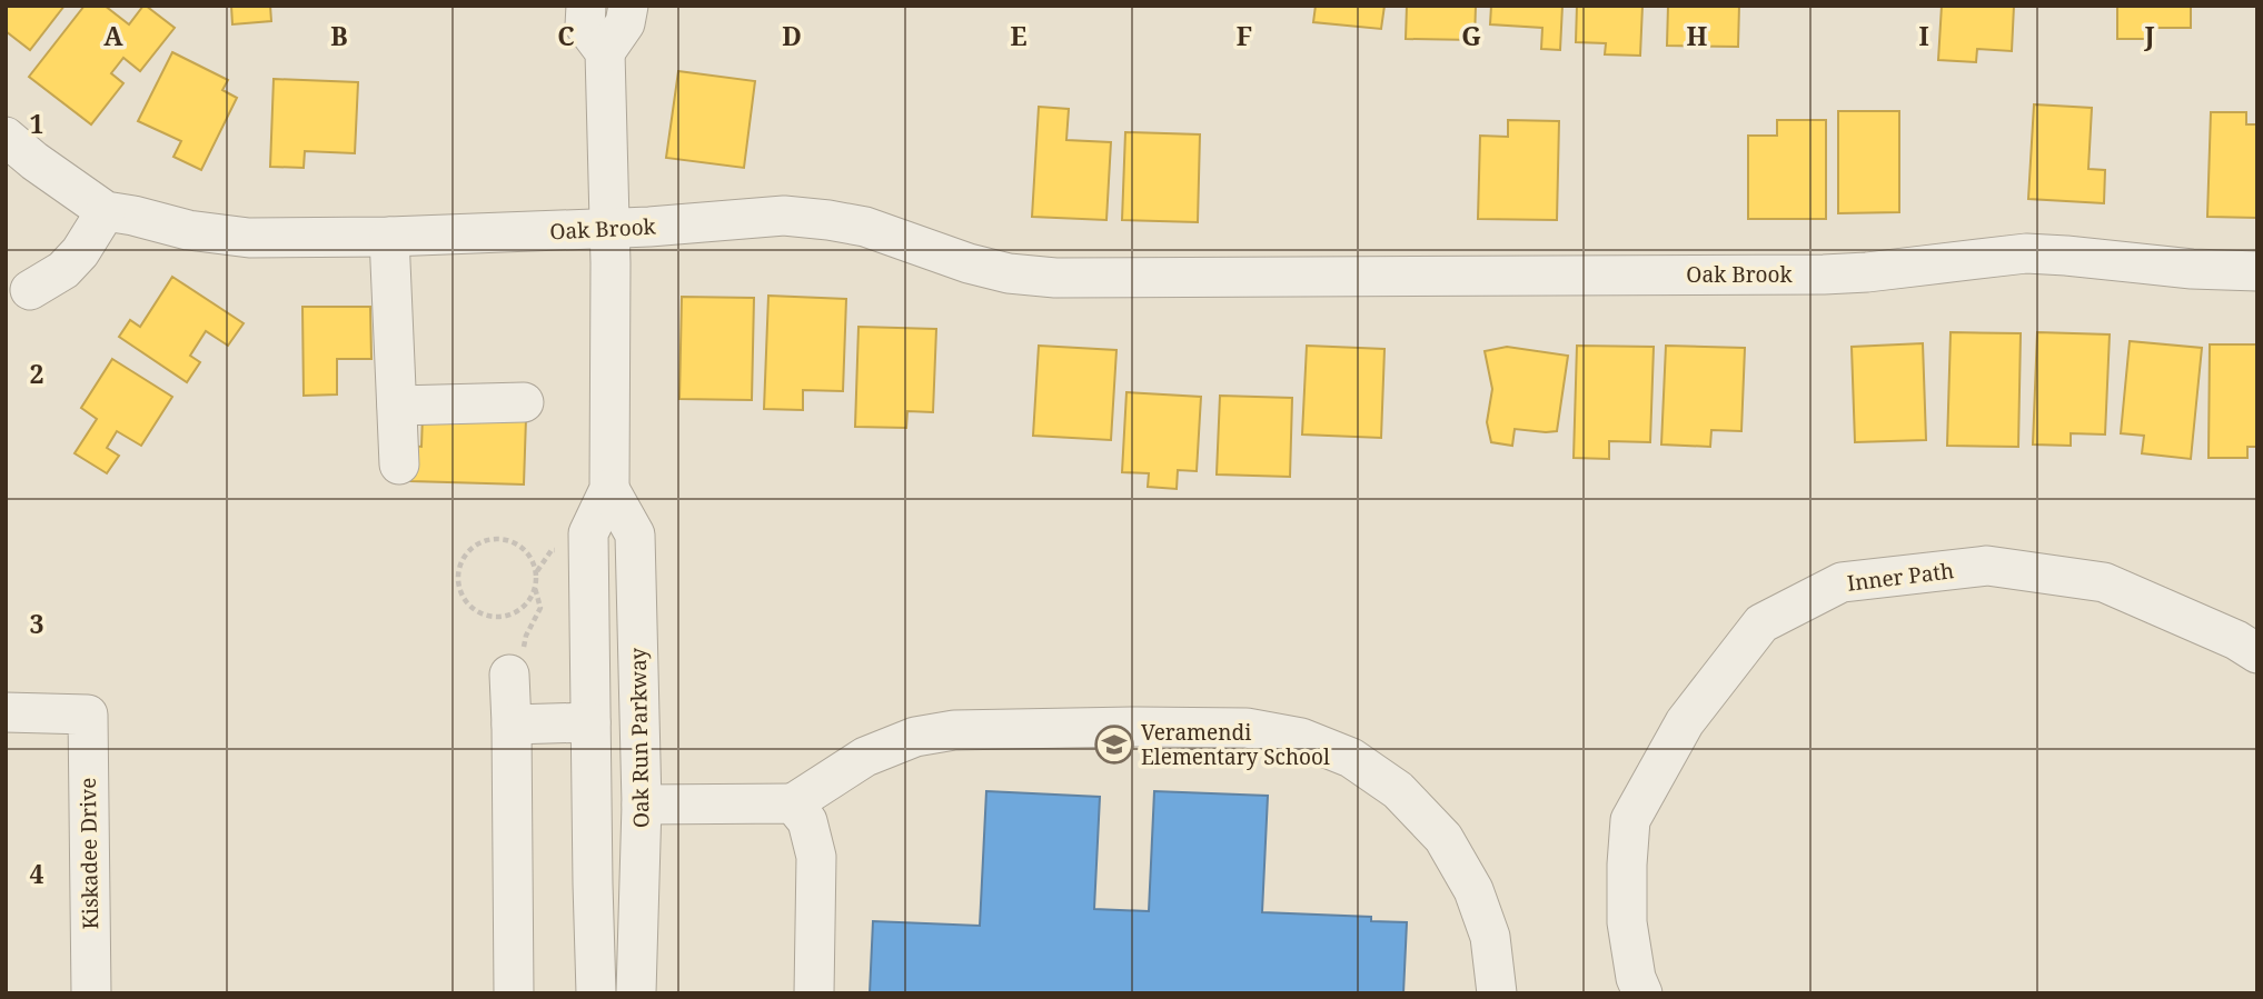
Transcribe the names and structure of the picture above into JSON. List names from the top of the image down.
{
  "streets": {
    "street": [
      "Oak Brook",
      "Inner Path",
      "Oak Run Parkway",
      "Kiskadee Drive"
    ]
  },
  "crossings": [
    ["Oak Brook", "Oak Run Parkway"]
  ],
  "places": {
    "school or university": ["Veramendi Elementary School"]
  },
  "grid": {
    "columns": [
      "A",
      "B",
      "C",
      "D",
      "E",
      "F",
      "G",
      "H",
      "I",
      "J"
    ],
    "rows": [
      "1",
      "2",
      "3",
      "4"
    ]
  }
}
